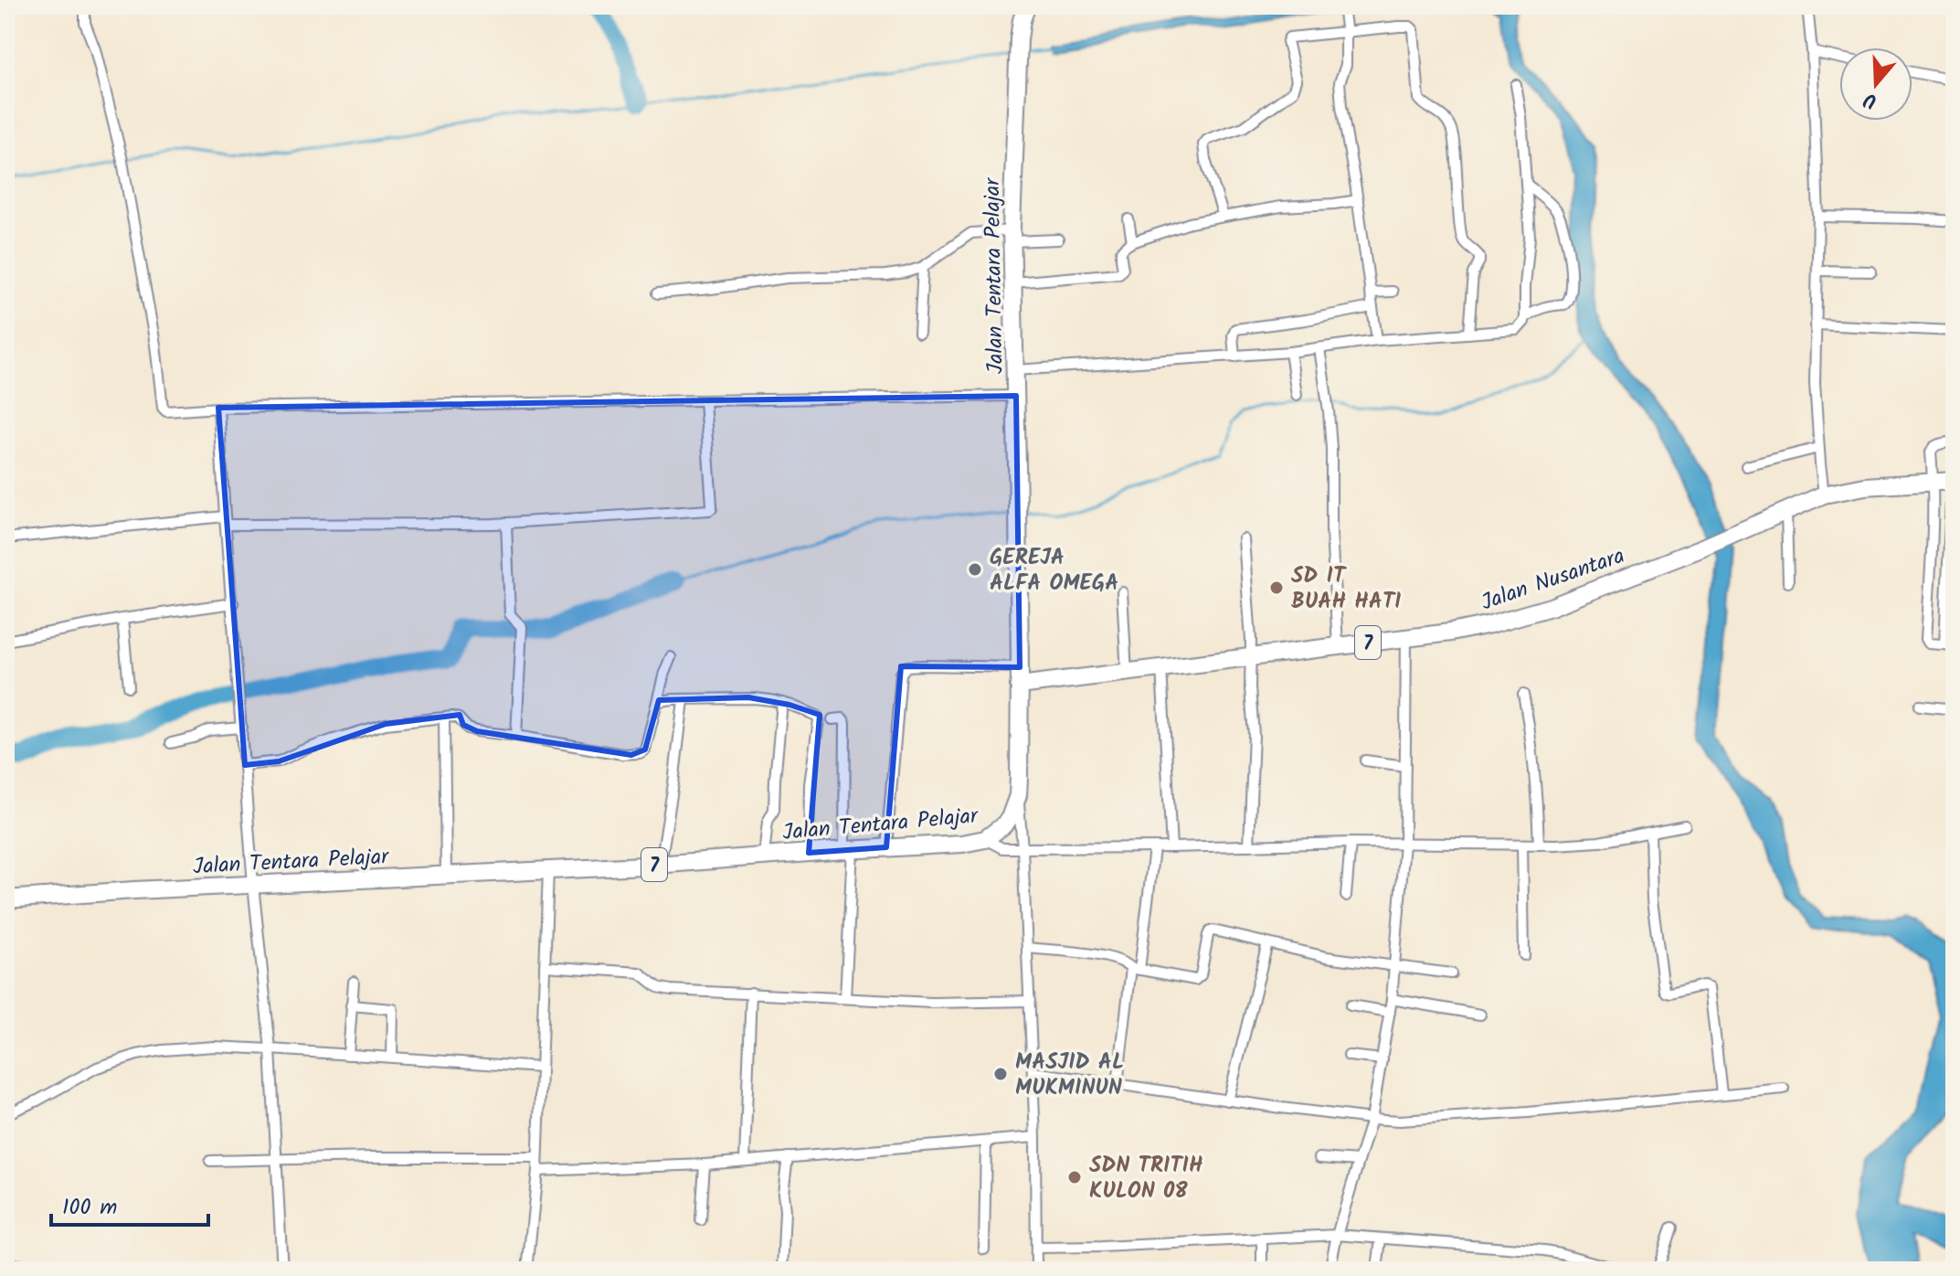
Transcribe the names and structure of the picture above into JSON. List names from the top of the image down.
{
  "streets": {
    "highway": ["Jalan Tentara Pelajar", "Jalan Nusantara", "7"]
  },
  "crossings": [
    ["Jalan Tentara Pelajar", "Jalan Nusantara"]
  ],
  "places": [
    "GEREJA ALFA OMEGA",
    "SD IT BUAH HATI",
    "MASJID AL MUKMINUN",
    "SDN TRITIH KULON 08"
  ],
  "scale_bar": "100 m",
  "north": "bottom"
}
